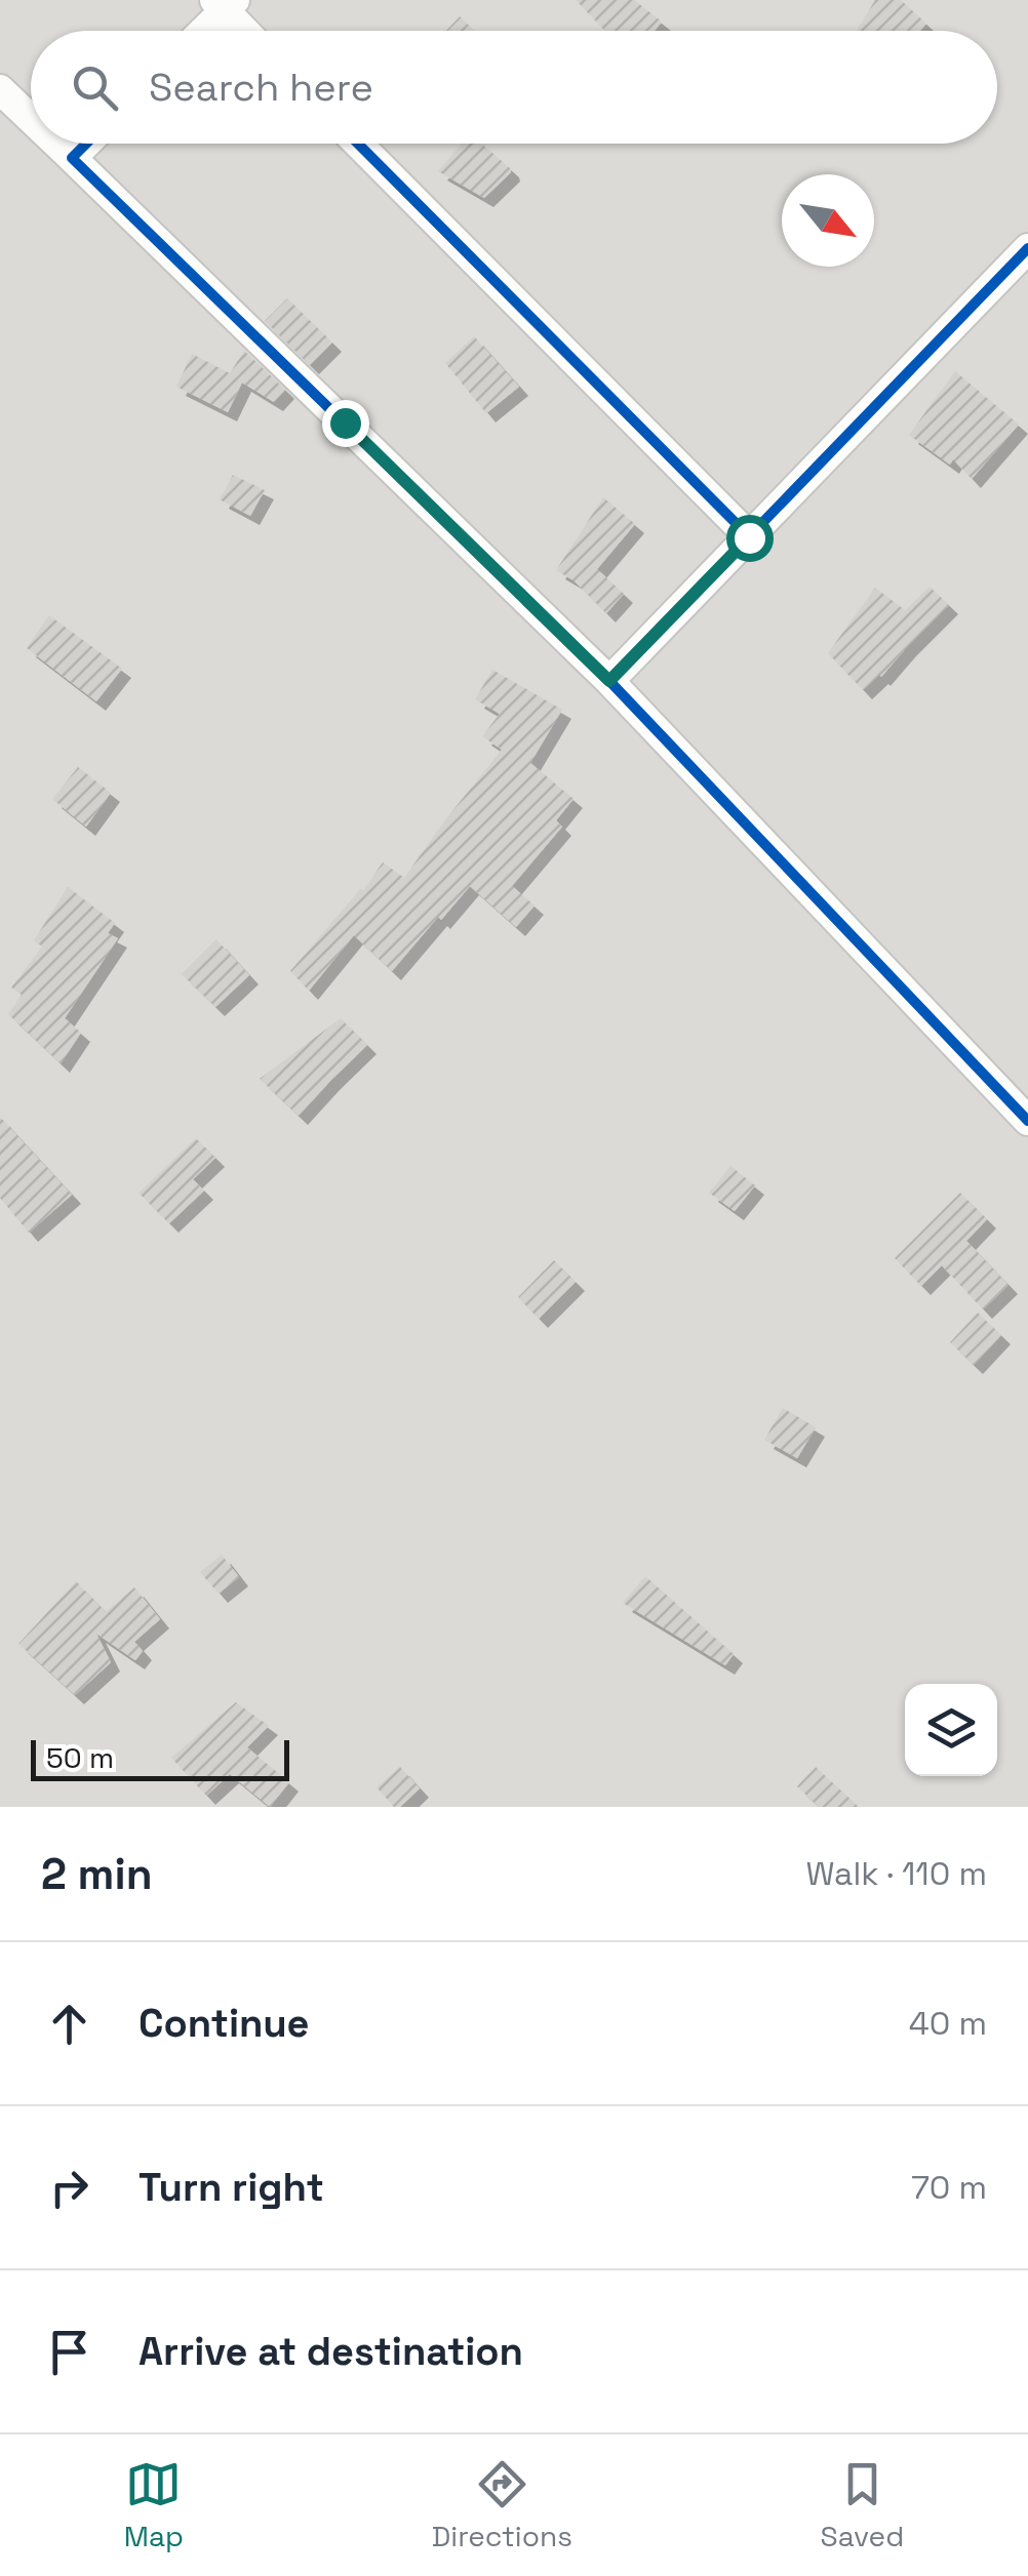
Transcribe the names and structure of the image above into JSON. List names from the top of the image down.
{
  "scale_bar": "50 m",
  "north": "bottom right",
  "page": {
    "search": "Search here",
    "scale": "50 m",
    "heading": ["2 min", "Walk · 110 m"],
    "list": [
      ["Continue", "40 m"],
      ["Turn right", "70 m"],
      "Arrive at destination"
    ],
    "nav": ["Map", "Directions", "Saved"]
  }
}
